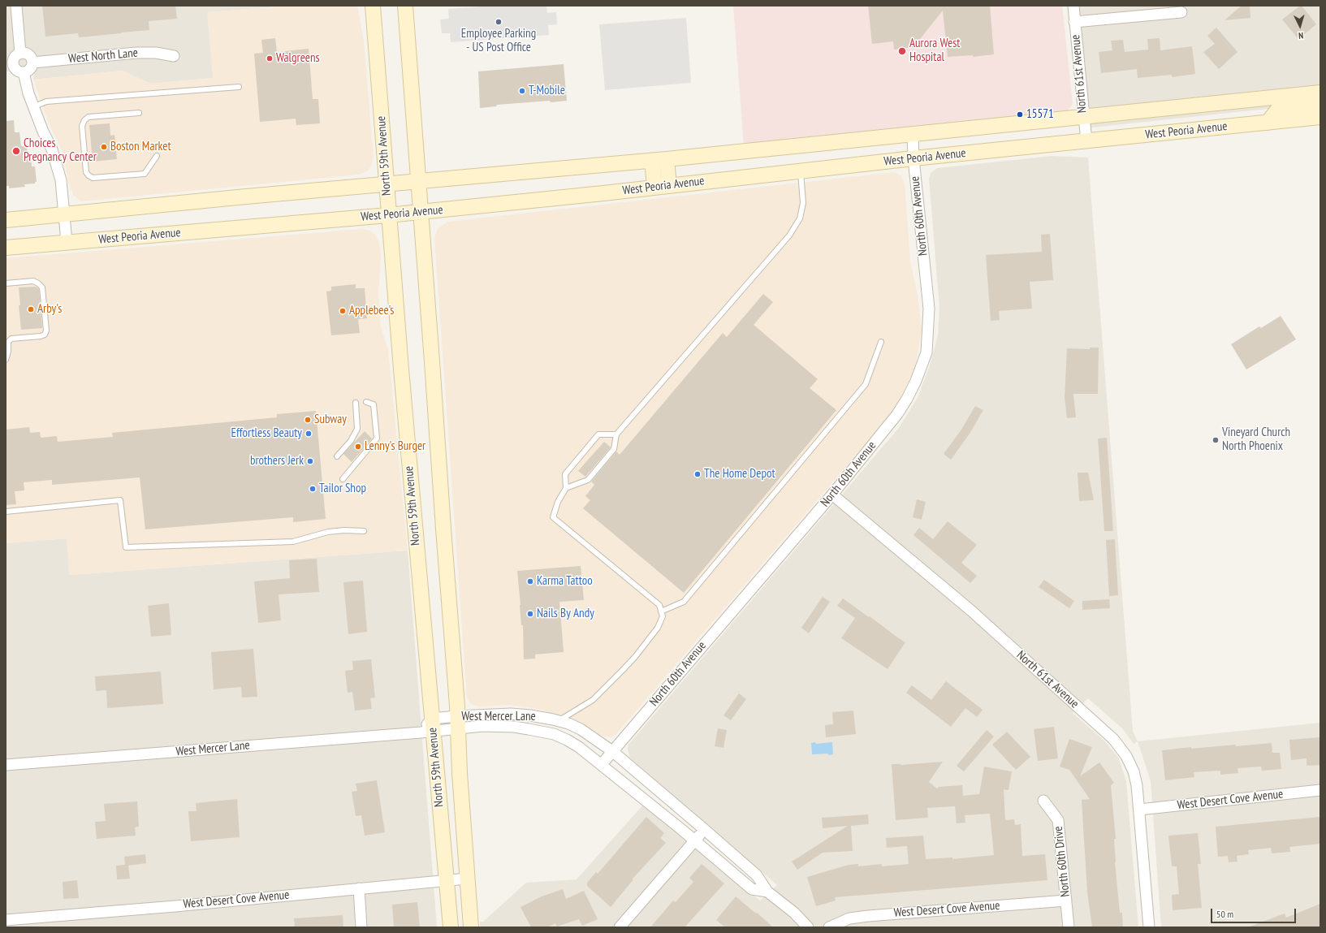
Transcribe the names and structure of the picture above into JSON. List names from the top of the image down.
{
  "streets": {
    "main road": ["West Peoria Avenue", "North 59th Avenue"],
    "street": [
      "West North Lane",
      "North 61st Avenue",
      "North 60th Avenue",
      "West Mercer Lane",
      "West Desert Cove Avenue",
      "North 60th Drive"
    ]
  },
  "crossings": [
    ["North 61st Avenue", "West Peoria Avenue"],
    ["North 61st Avenue", "North 60th Avenue"],
    ["North 61st Avenue", "West Desert Cove Avenue"],
    ["West Peoria Avenue", "North 59th Avenue"],
    ["West Peoria Avenue", "North 60th Avenue"],
    ["North 59th Avenue", "West Mercer Lane"],
    ["North 59th Avenue", "West Desert Cove Avenue"],
    ["North 60th Avenue", "West Mercer Lane"],
    ["West Desert Cove Avenue", "North 60th Drive"]
  ],
  "places": [
    "Employee Parking - US Post Office",
    "Aurora West Hospital",
    "Walgreens",
    "T-Mobile",
    "15571",
    "Boston Market",
    "Choices Pregnancy Center",
    "Arby's",
    "Applebee's",
    "Subway",
    "Effortless Beauty",
    "Vineyard Church North Phoenix",
    "Lenny's Burger",
    "brothers Jerk",
    "The Home Depot",
    "Tailor Shop",
    "Karma Tattoo",
    "Nails By Andy"
  ],
  "scale_bar": "50 m",
  "north": "bottom"
}
